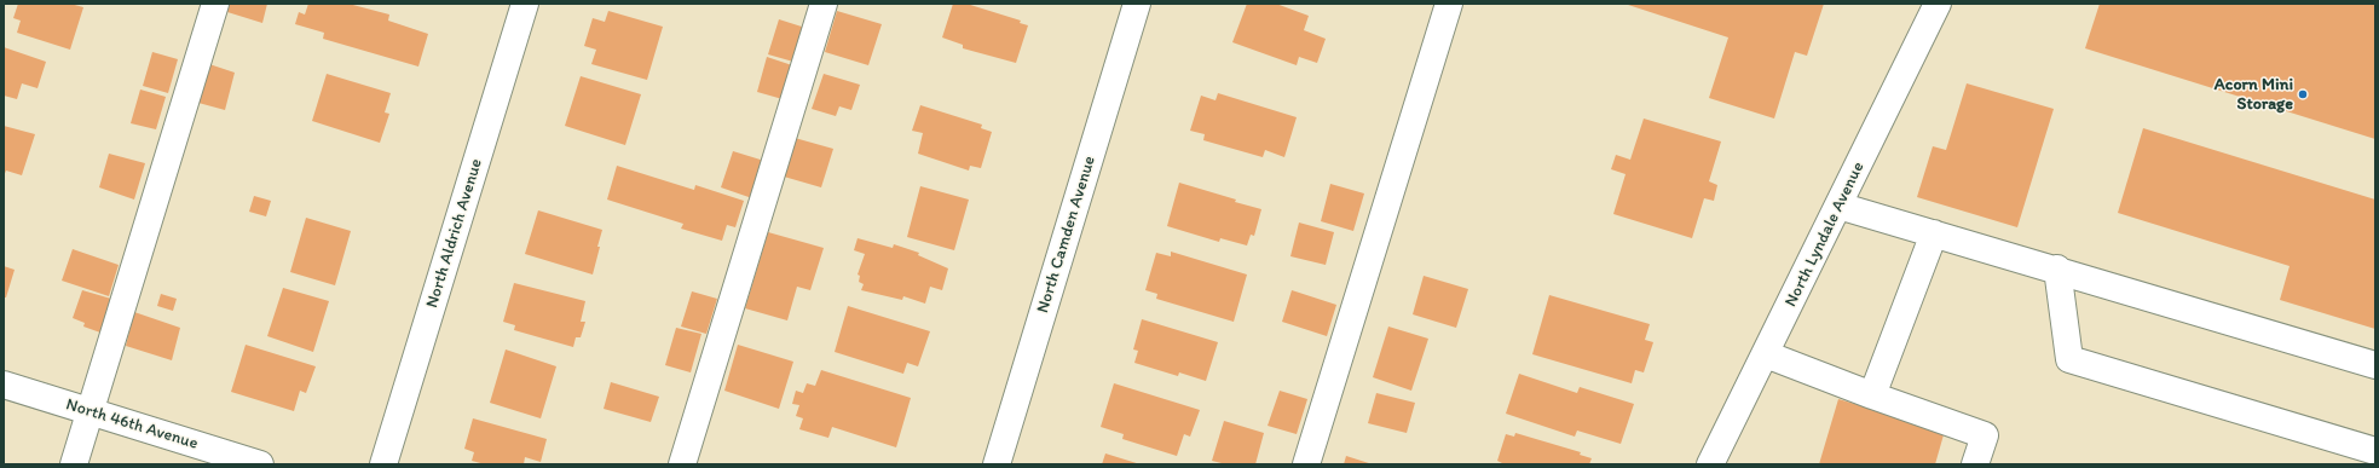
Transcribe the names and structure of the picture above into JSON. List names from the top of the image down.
{
  "streets": {
    "street": [
      "North Aldrich Avenue",
      "North Camden Avenue",
      "North Lyndale Avenue",
      "North 46th Avenue"
    ]
  },
  "places": ["Acorn Mini Storage"]
}
